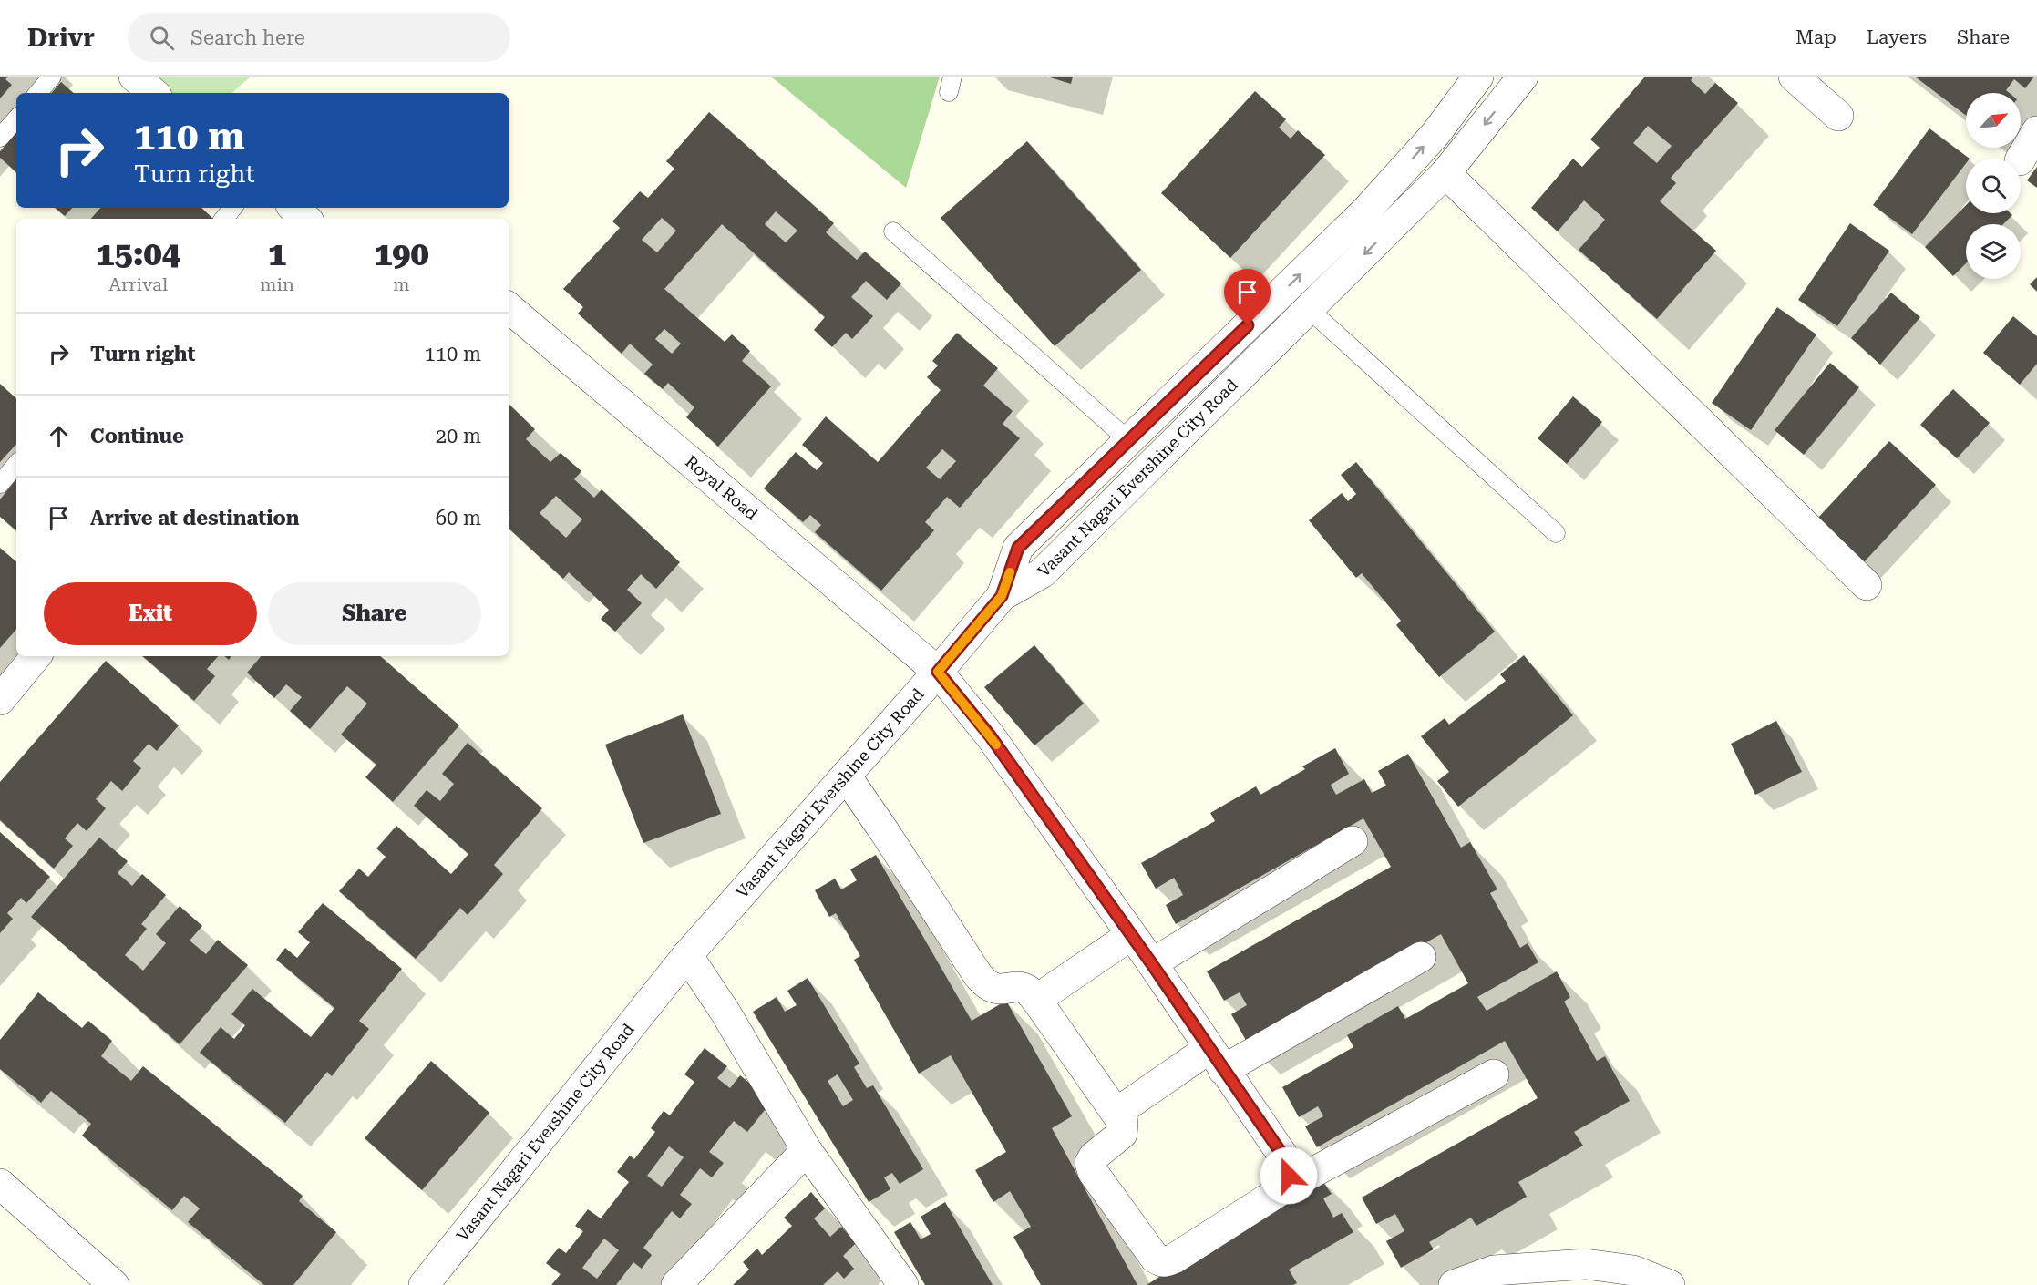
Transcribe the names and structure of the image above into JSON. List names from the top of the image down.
{
  "streets": {
    "street": ["Vasant Nagari Evershine City Road", "Royal Road"]
  },
  "crossings": [
    ["Vasant Nagari Evershine City Road", "Royal Road"]
  ],
  "north": "top right",
  "page": {
    "header": "Drivr",
    "search": "Search here",
    "nav": ["Map", "Layers", "Share"],
    "turn": ["110 m", "Turn right"],
    "eta": [
      "15:04",
      "Arrival",
      "1",
      "min",
      "190",
      "m"
    ],
    "list": [
      {
        "name": "Turn right",
        "value": "110 m"
      },
      {
        "name": "Continue",
        "value": "20 m"
      },
      {
        "name": "Arrive at destination",
        "value": "60 m"
      }
    ],
    "buttons": ["Exit", "Share"]
  }
}
